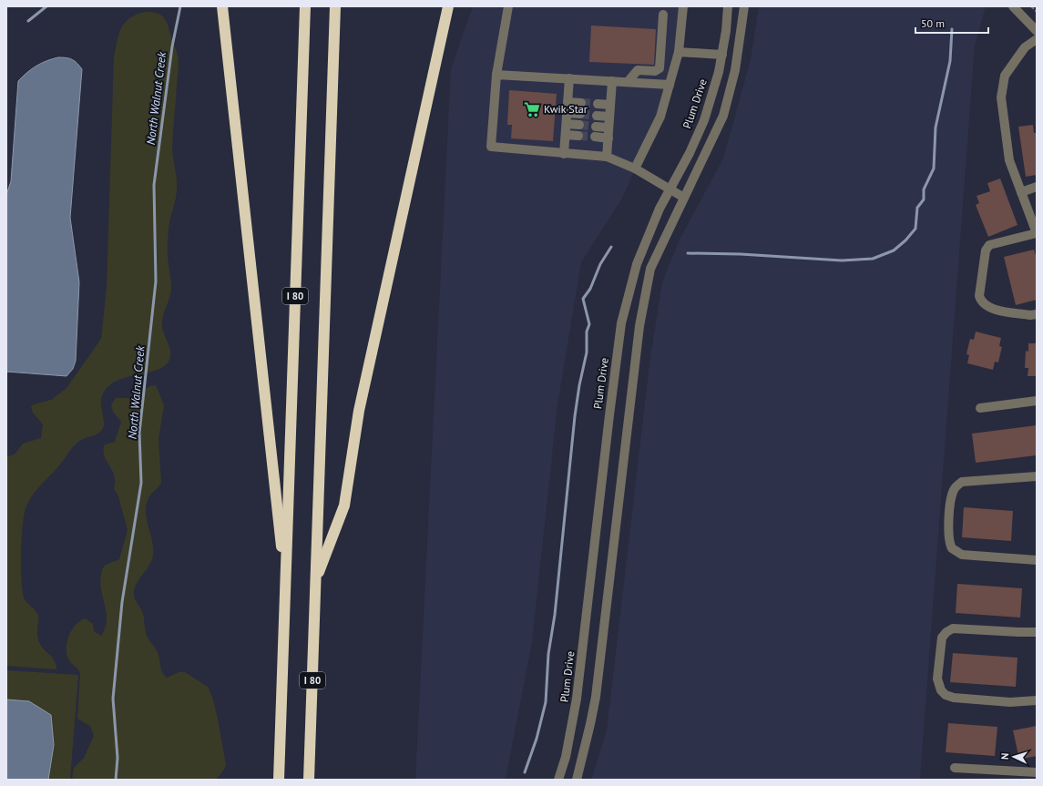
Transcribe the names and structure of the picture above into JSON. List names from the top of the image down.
{
  "streets": {
    "highway": ["I 80"],
    "street": ["Plum Drive"]
  },
  "water": ["North Walnut Creek"],
  "places": {
    "supermarket": ["Kwik Star"]
  },
  "scale_bar": "50 m",
  "north": "left"
}
